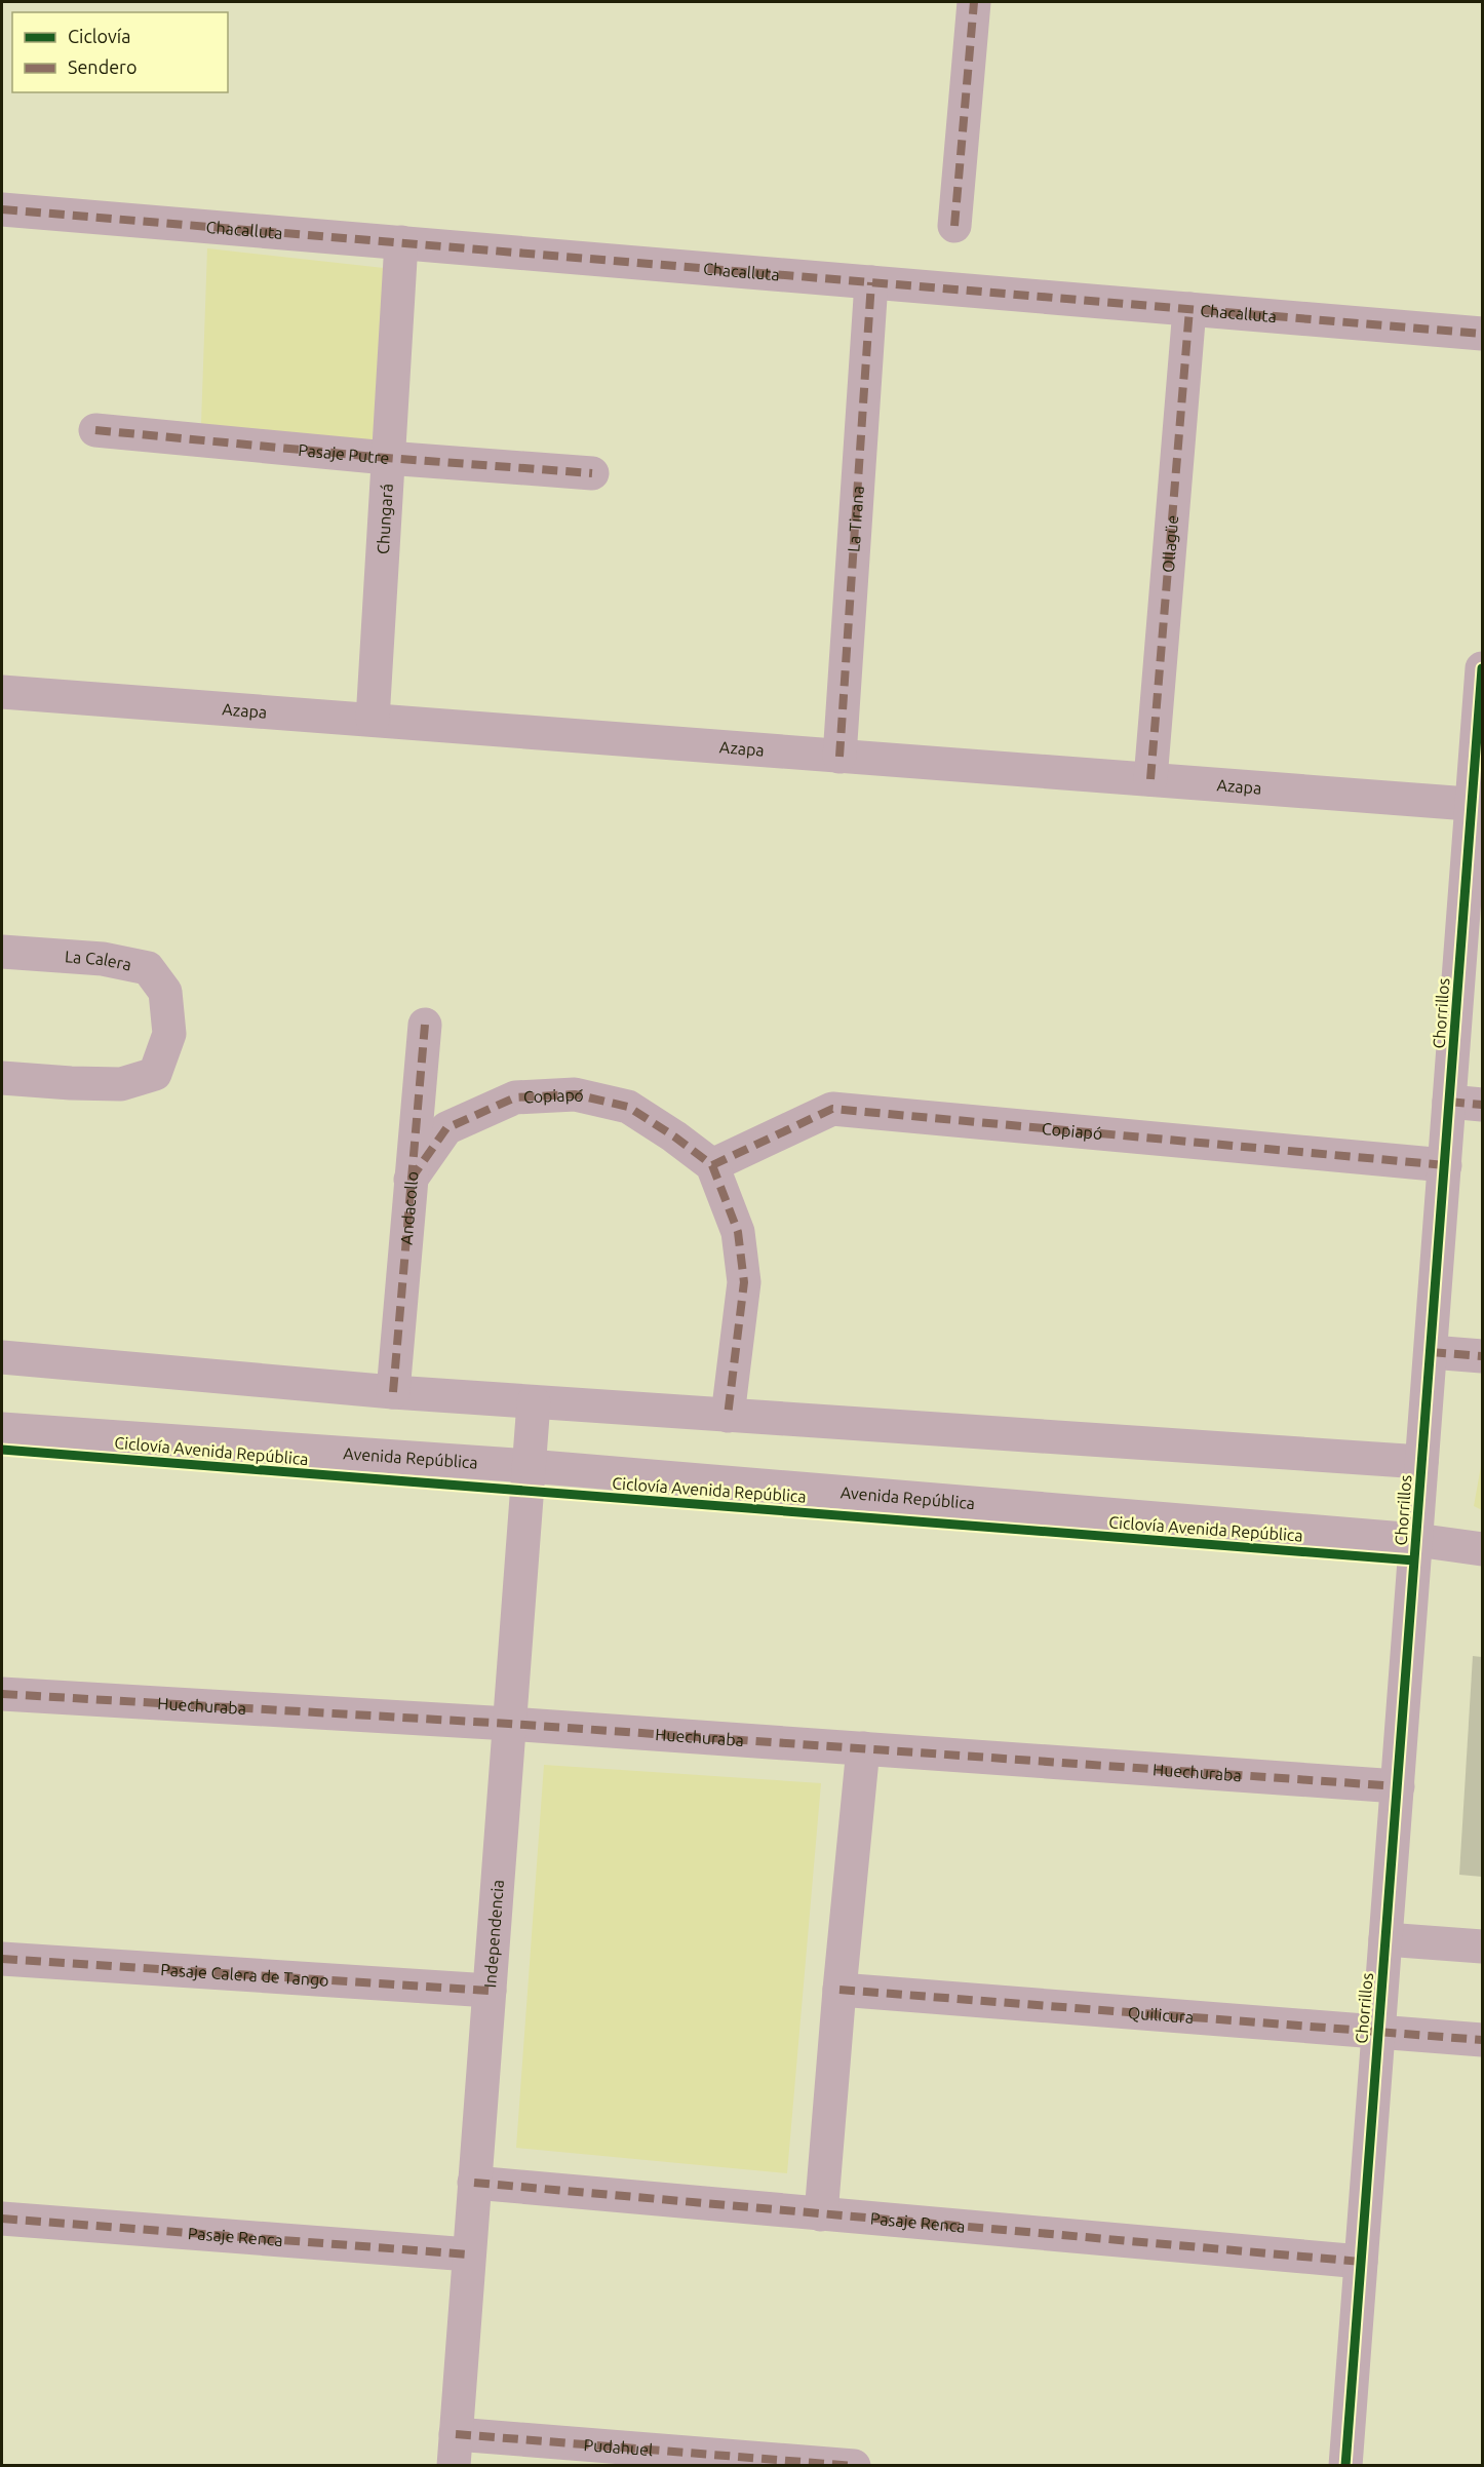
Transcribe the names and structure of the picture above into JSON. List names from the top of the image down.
{
  "streets": {
    "street": [
      "Chacalluta",
      "Pasaje Putre",
      "Chungará",
      "La Tirana",
      "Ollagüe",
      "Azapa",
      "La Calera",
      "Chorrillos",
      "Copiapó",
      "Andacollo",
      "Avenida República",
      "Huechuraba",
      "Independencia",
      "Pasaje Calera de Tango",
      "Quilicura",
      "Pasaje Renca",
      "Pudahuel"
    ],
    "cycle path": ["Ciclovía Avenida República"]
  },
  "crossings": [
    ["Chacalluta", "Chungará"],
    ["Chacalluta", "La Tirana"],
    ["Chacalluta", "Ollagüe"],
    ["Pasaje Putre", "Chungará"],
    ["Chungará", "Azapa"],
    ["La Tirana", "Azapa"],
    ["Ollagüe", "Azapa"],
    ["Azapa", "Chorrillos"],
    ["Chorrillos", "Copiapó"],
    ["Chorrillos", "Avenida República"],
    ["Chorrillos", "Huechuraba"],
    ["Chorrillos", "Quilicura"],
    ["Chorrillos", "Pasaje Renca"],
    ["Copiapó", "Andacollo"],
    ["Avenida República", "Independencia"],
    ["Huechuraba", "Independencia"],
    ["Independencia", "Pasaje Calera de Tango"],
    ["Independencia", "Pasaje Renca"],
    ["Independencia", "Pudahuel"]
  ],
  "legend": ["Ciclovía", "Sendero"]
}
